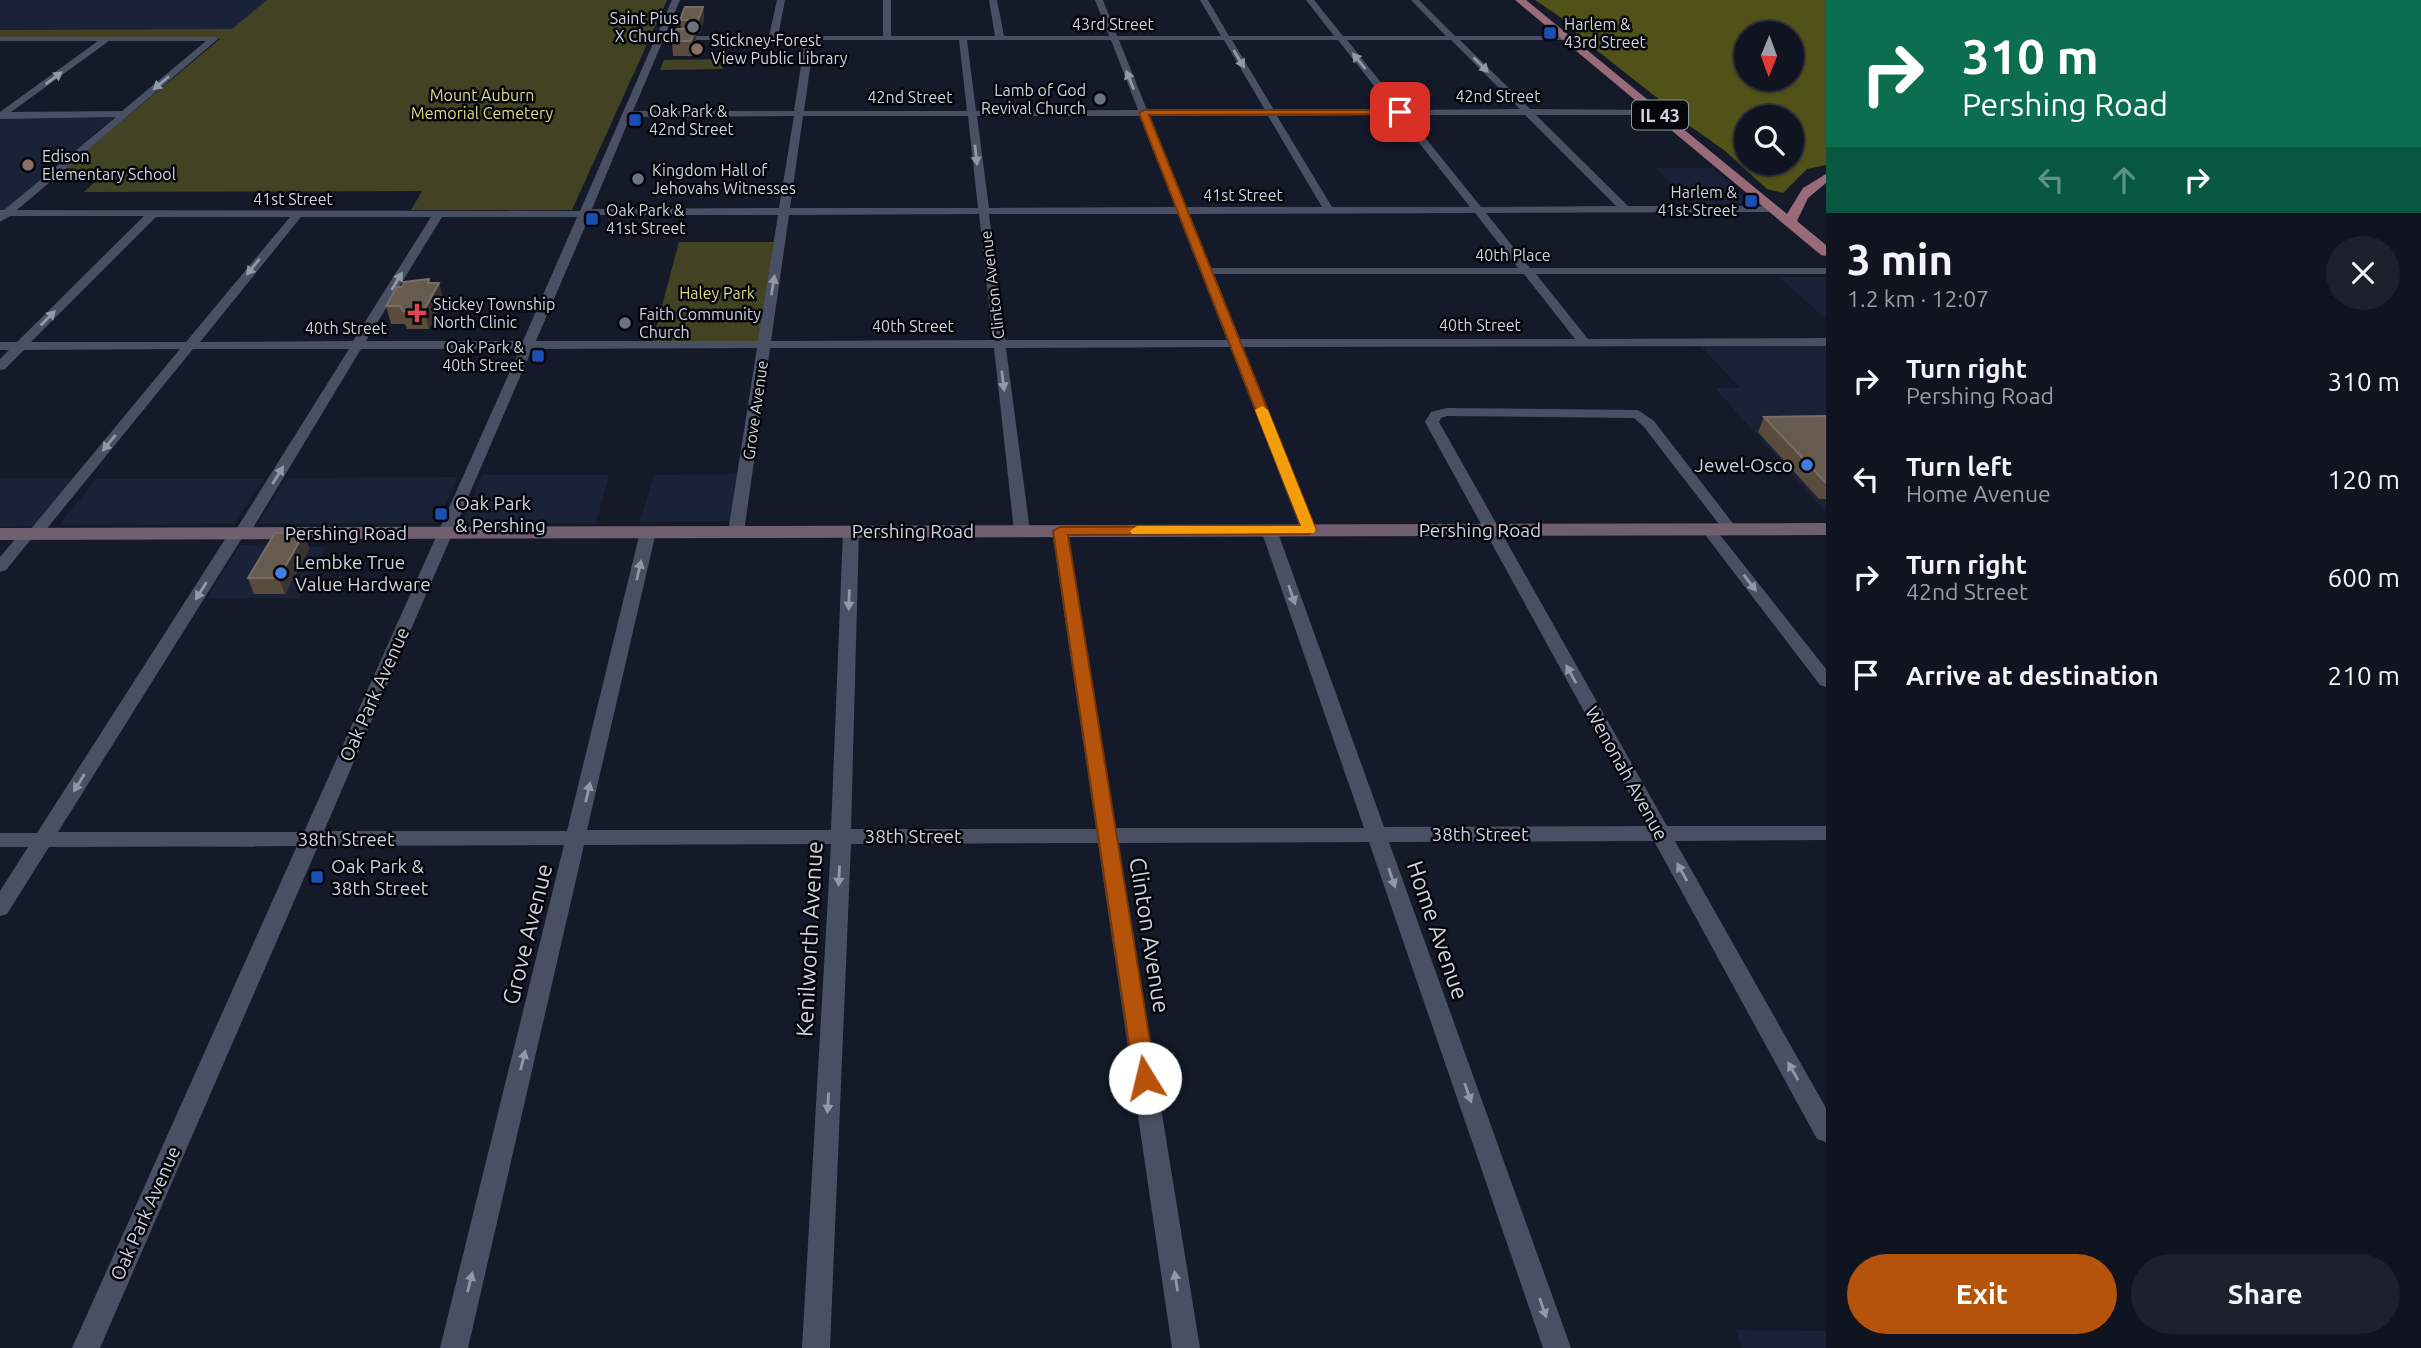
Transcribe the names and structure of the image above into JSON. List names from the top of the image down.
{
  "streets": {
    "main road": ["IL 43", "Pershing Road"],
    "street": [
      "43rd Street",
      "42nd Street",
      "41st Street",
      "40th Place",
      "Clinton Avenue",
      "40th Street",
      "Grove Avenue",
      "Oak Park Avenue",
      "Wenonah Avenue",
      "38th Street",
      "Home Avenue",
      "Kenilworth Avenue"
    ]
  },
  "crossings": [
    ["43rd Street", "IL 43"],
    ["43rd Street", "Clinton Avenue"],
    ["43rd Street", "Grove Avenue"],
    ["43rd Street", "Oak Park Avenue"],
    ["42nd Street", "IL 43"],
    ["42nd Street", "Clinton Avenue"],
    ["42nd Street", "Grove Avenue"],
    ["42nd Street", "Oak Park Avenue"],
    ["IL 43", "41st Street"],
    ["41st Street", "Clinton Avenue"],
    ["41st Street", "Grove Avenue"],
    ["41st Street", "Oak Park Avenue"],
    ["Clinton Avenue", "40th Street"],
    ["Clinton Avenue", "Pershing Road"],
    ["Clinton Avenue", "38th Street"],
    ["40th Street", "Grove Avenue"],
    ["40th Street", "Oak Park Avenue"],
    ["Grove Avenue", "Pershing Road"],
    ["Grove Avenue", "38th Street"],
    ["Pershing Road", "Oak Park Avenue"],
    ["Pershing Road", "Wenonah Avenue"],
    ["Pershing Road", "Home Avenue"],
    ["Pershing Road", "Kenilworth Avenue"],
    ["Oak Park Avenue", "38th Street"],
    ["Wenonah Avenue", "38th Street"],
    ["38th Street", "Home Avenue"],
    ["38th Street", "Kenilworth Avenue"]
  ],
  "one_way": [
    "Grove Avenue",
    "Wenonah Avenue",
    "Home Avenue",
    "Kenilworth Avenue"
  ],
  "parks": ["Mount Auburn Memorial Cemetery", "Haley Park"],
  "places": {
    "other": [
      "Saint Pius X Church",
      "Stickney-Forest View Public Library",
      "Lamb of God Revival Church",
      "Edison Elementary School",
      "Kingdom Hall of Jehovahs Witnesses",
      "Faith Community Church",
      "Jewel-Osco",
      "Lembke True Value Hardware"
    ],
    "transit": [
      "Harlem & 43rd Street",
      "Oak Park & 42nd Street",
      "Harlem & 41st Street",
      "Oak Park & 41st Street",
      "Oak Park & 40th Street",
      "Oak Park & Pershing",
      "Oak Park & 38th Street"
    ],
    "health": ["Stickey Township North Clinic"]
  },
  "north": "bottom",
  "page": {
    "turn": ["310 m", "Pershing Road"],
    "heading": ["3 min", "1.2 km · 12:07"],
    "list": [
      {
        "name": "Turn right",
        "note": "Pershing Road",
        "value": "310 m"
      },
      {
        "name": "Turn left",
        "note": "Home Avenue",
        "value": "120 m"
      },
      {
        "name": "Turn right",
        "note": "42nd Street",
        "value": "600 m"
      },
      {
        "name": "Arrive at destination",
        "value": "210 m"
      }
    ],
    "buttons": ["Exit", "Share"]
  }
}
